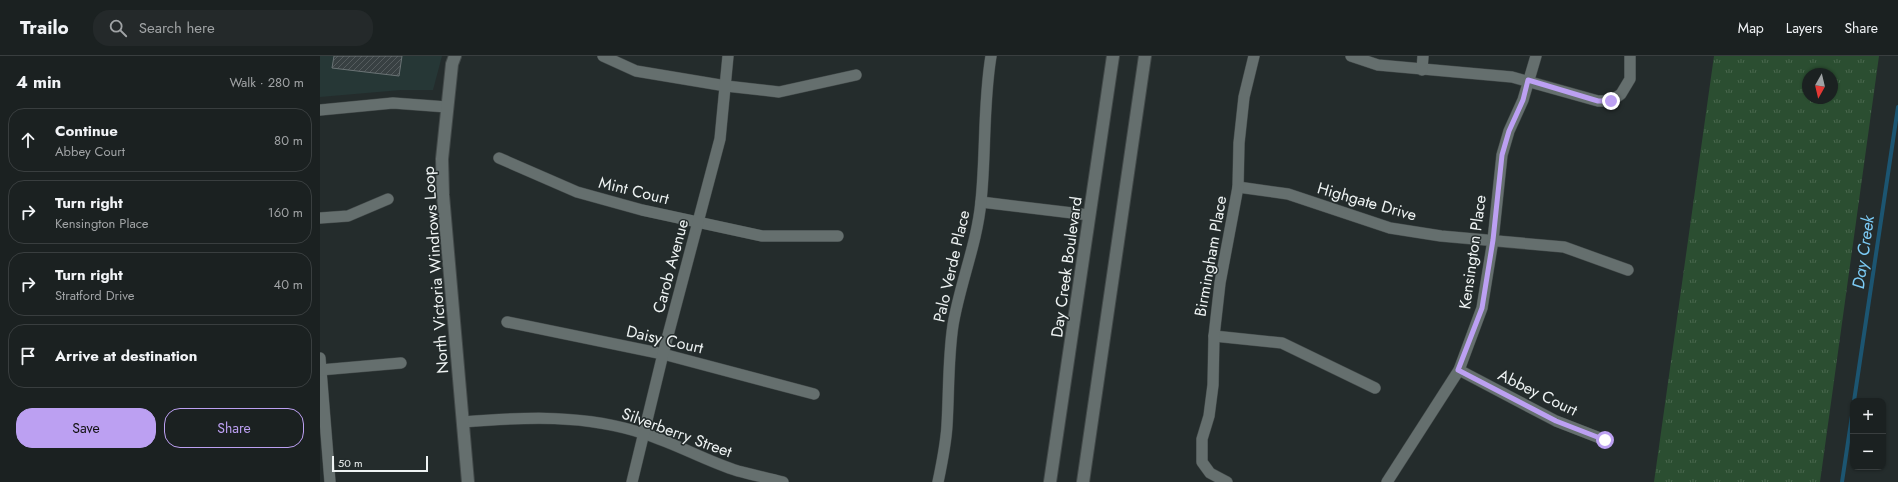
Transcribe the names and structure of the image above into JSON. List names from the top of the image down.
{
  "streets": {
    "main road": ["Day Creek Boulevard", "North Victoria Windrows Loop"],
    "street": [
      "Mint Court",
      "Highgate Drive",
      "Kensington Place",
      "Birmingham Place",
      "Carob Avenue",
      "Palo Verde Place",
      "Daisy Court",
      "Abbey Court",
      "Silverberry Street"
    ]
  },
  "crossings": [
    ["Mint Court", "Carob Avenue"],
    ["Highgate Drive", "Kensington Place"],
    ["Highgate Drive", "Birmingham Place"],
    ["Kensington Place", "Abbey Court"],
    ["Carob Avenue", "Daisy Court"],
    ["Carob Avenue", "Silverberry Street"],
    ["North Victoria Windrows Loop", "Silverberry Street"]
  ],
  "water": ["Day Creek"],
  "scale_bar": "50 m",
  "north": "bottom",
  "page": {
    "header": "Trailo",
    "search": "Search here",
    "nav": ["Map", "Layers", "Share"],
    "heading": ["4 min", "Walk · 280 m"],
    "list": [
      ["Continue", "Abbey Court", "80 m"],
      ["Turn right", "Kensington Place", "160 m"],
      ["Turn right", "Stratford Drive", "40 m"],
      "Arrive at destination"
    ],
    "buttons": ["Save", "Share"],
    "map_buttons": ["+", "−"],
    "scale": "50 m"
  }
}
